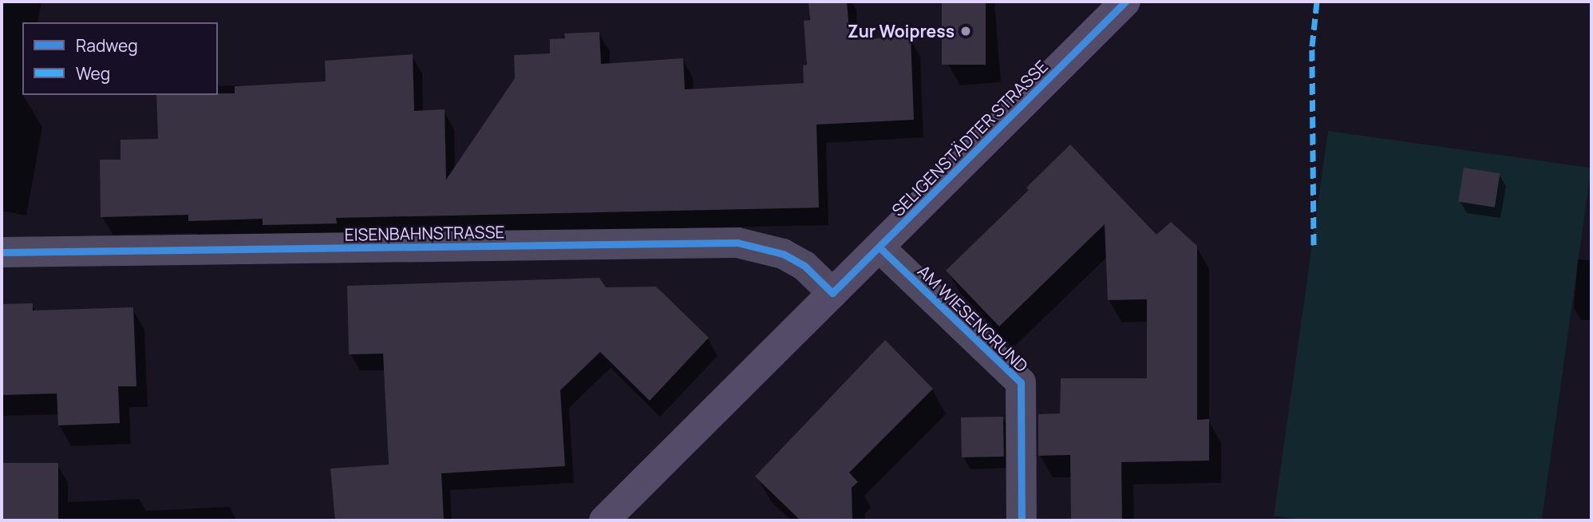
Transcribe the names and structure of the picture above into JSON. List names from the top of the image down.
{
  "streets": {
    "main road": ["SELIGENSTÄDTER STRASSE"],
    "street": ["EISENBAHNSTRASSE", "AM WIESENGRUND"]
  },
  "crossings": [
    ["SELIGENSTÄDTER STRASSE", "EISENBAHNSTRASSE"],
    ["SELIGENSTÄDTER STRASSE", "AM WIESENGRUND"]
  ],
  "places": ["Zur Woipress"],
  "legend": ["Radweg", "Weg"]
}
